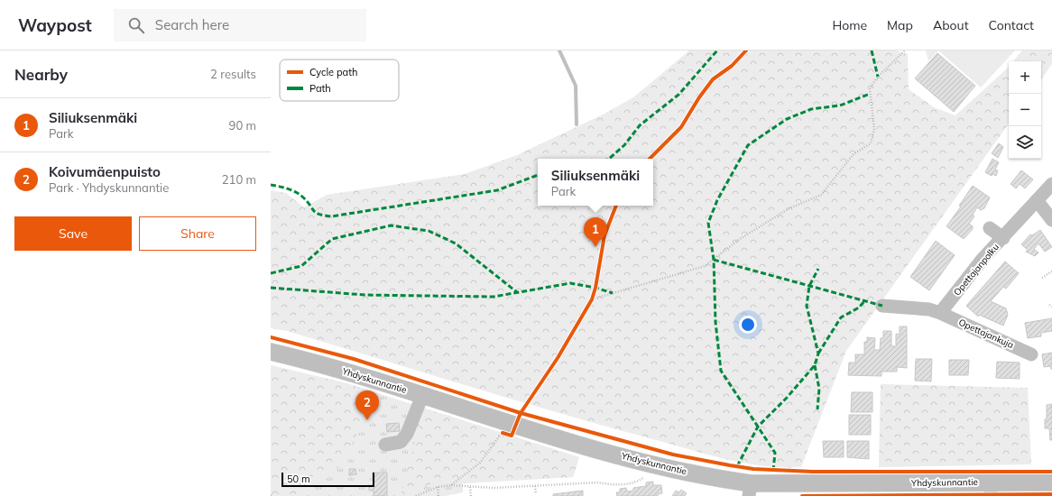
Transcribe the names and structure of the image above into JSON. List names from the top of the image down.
{
  "streets": {
    "main road": ["Yhdyskunnantie"],
    "street": ["Opettajanpolku", "Opettajankuja"]
  },
  "crossings": [
    ["Opettajanpolku", "Opettajankuja"]
  ],
  "legend": ["Cycle path", "Path"],
  "scale_bar": "50 m",
  "page": {
    "header": "Waypost",
    "search": "Search here",
    "nav": [
      "Home",
      "Map",
      "About",
      "Contact"
    ],
    "heading": ["Nearby", "2 results"],
    "map_buttons": ["+", "−"],
    "list": [
      {
        "mark": "1",
        "name": "Siliuksenmäki",
        "note": "Park",
        "value": "90 m"
      },
      {
        "mark": "2",
        "name": "Koivumäenpuisto",
        "note": "Park · Yhdyskunnantie",
        "value": "210 m"
      }
    ],
    "popup": ["Siliuksenmäki", "Park"],
    "buttons": ["Save", "Share"],
    "pins": ["1", "2"],
    "scale": "50 m"
  }
}
